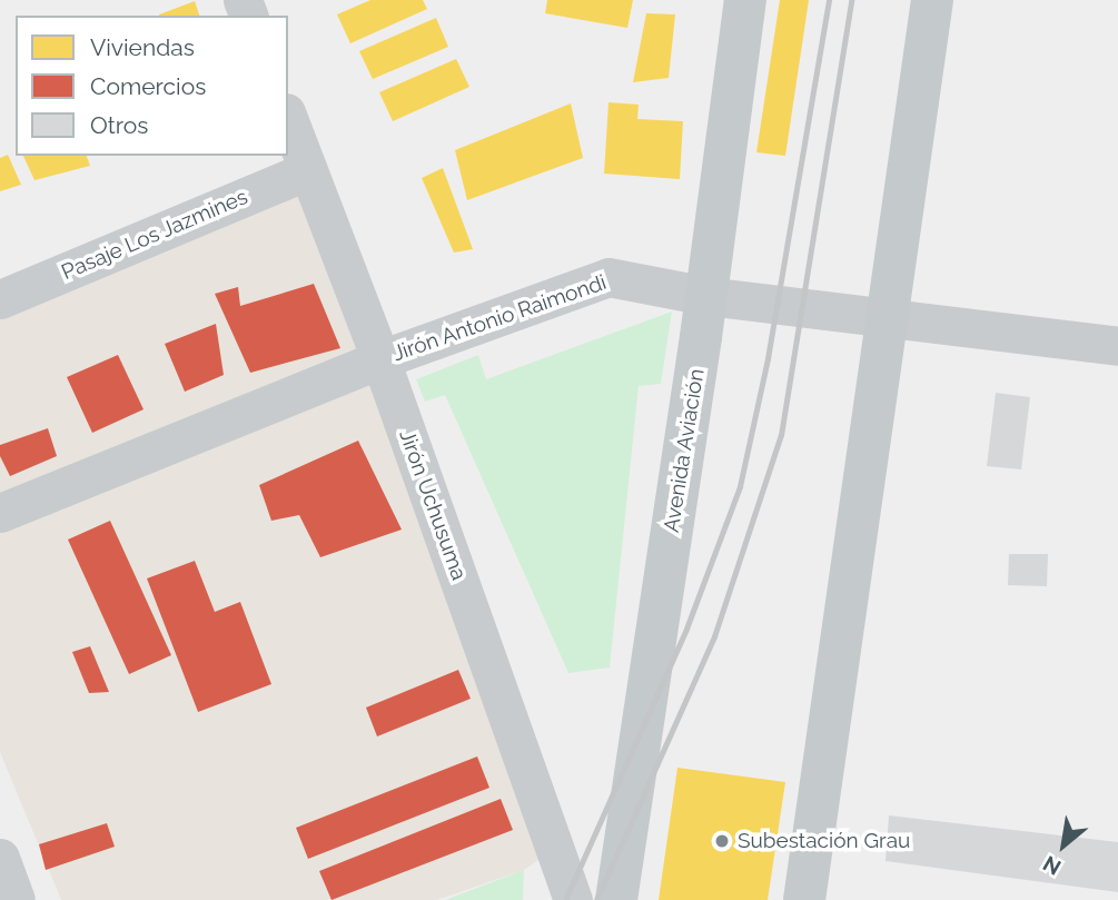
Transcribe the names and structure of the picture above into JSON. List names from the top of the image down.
{
  "streets": {
    "main road": ["Avenida Aviación"],
    "street": ["Pasaje Los Jazmines", "Jirón Antonio Raimondi", "Jirón Uchusuma"]
  },
  "crossings": [
    ["Pasaje Los Jazmines", "Jirón Uchusuma"],
    ["Jirón Antonio Raimondi", "Avenida Aviación"],
    ["Jirón Antonio Raimondi", "Jirón Uchusuma"]
  ],
  "places": ["Subestación Grau"],
  "legend": ["Viviendas", "Comercios", "Otros"],
  "north": "bottom left"
}
